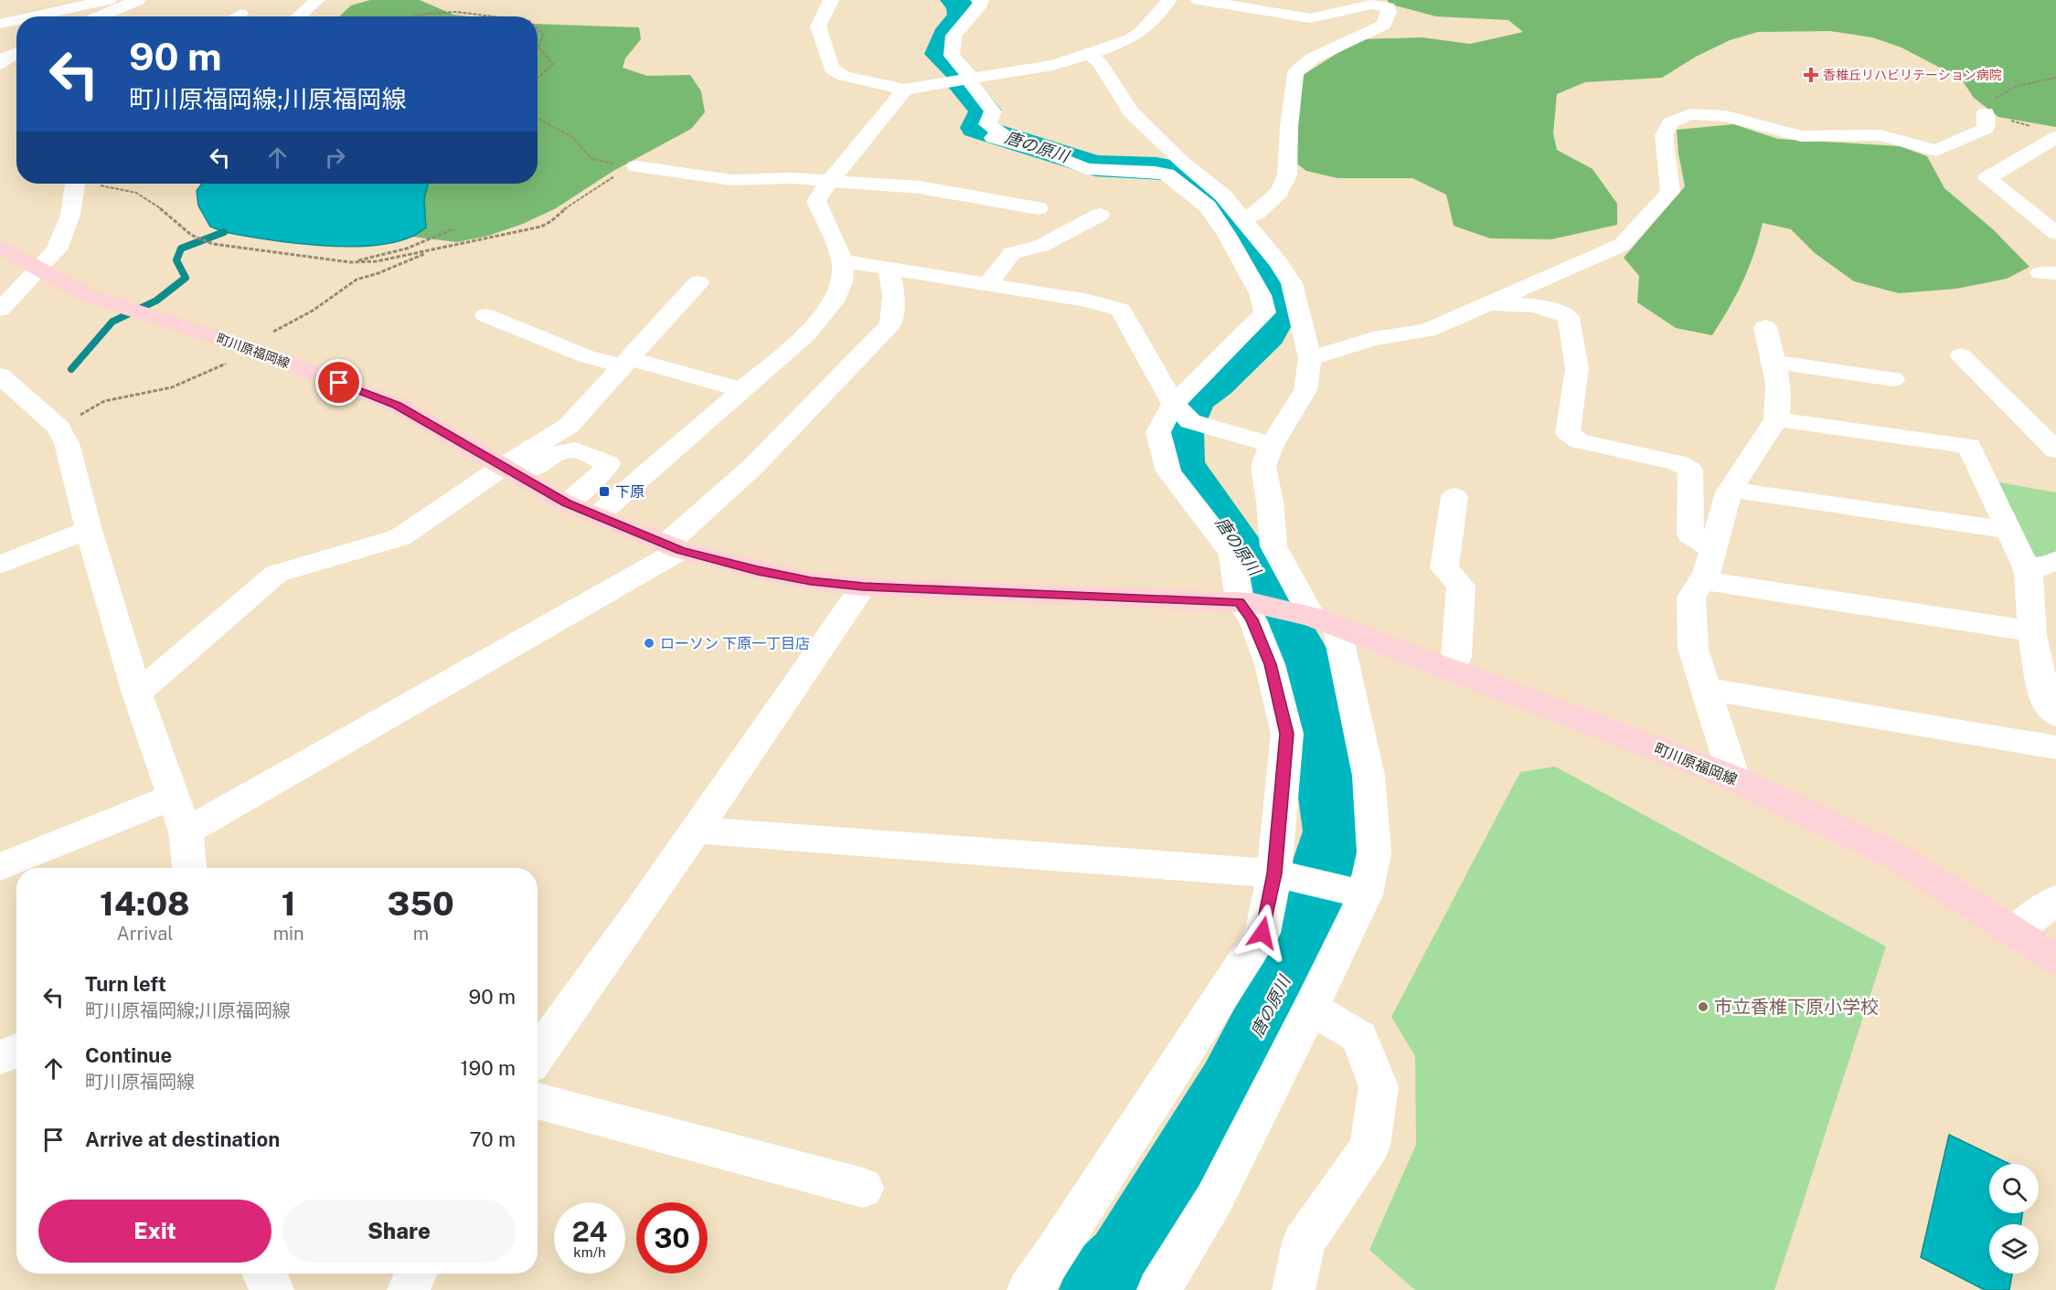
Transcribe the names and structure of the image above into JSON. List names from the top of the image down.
{
  "streets": {
    "main road": ["町川原福岡線"]
  },
  "water": ["唐の原川"],
  "places": {
    "health": ["香椎丘リハビリテーション病院"],
    "transit": ["下原"],
    "other": ["ローソン 下原一丁目店", "市立香椎下原小学校"]
  },
  "page": {
    "turn": ["90 m", "町川原福岡線;川原福岡線"],
    "eta": [
      "14:08",
      "Arrival",
      "1",
      "min",
      "350",
      "m"
    ],
    "list": [
      {
        "name": "Turn left",
        "note": "町川原福岡線;川原福岡線",
        "value": "90 m"
      },
      {
        "name": "Continue",
        "note": "町川原福岡線",
        "value": "190 m"
      },
      {
        "name": "Arrive at destination",
        "value": "70 m"
      }
    ],
    "buttons": ["Exit", "Share"],
    "speed": "24 km/h",
    "limit": "30"
  }
}
